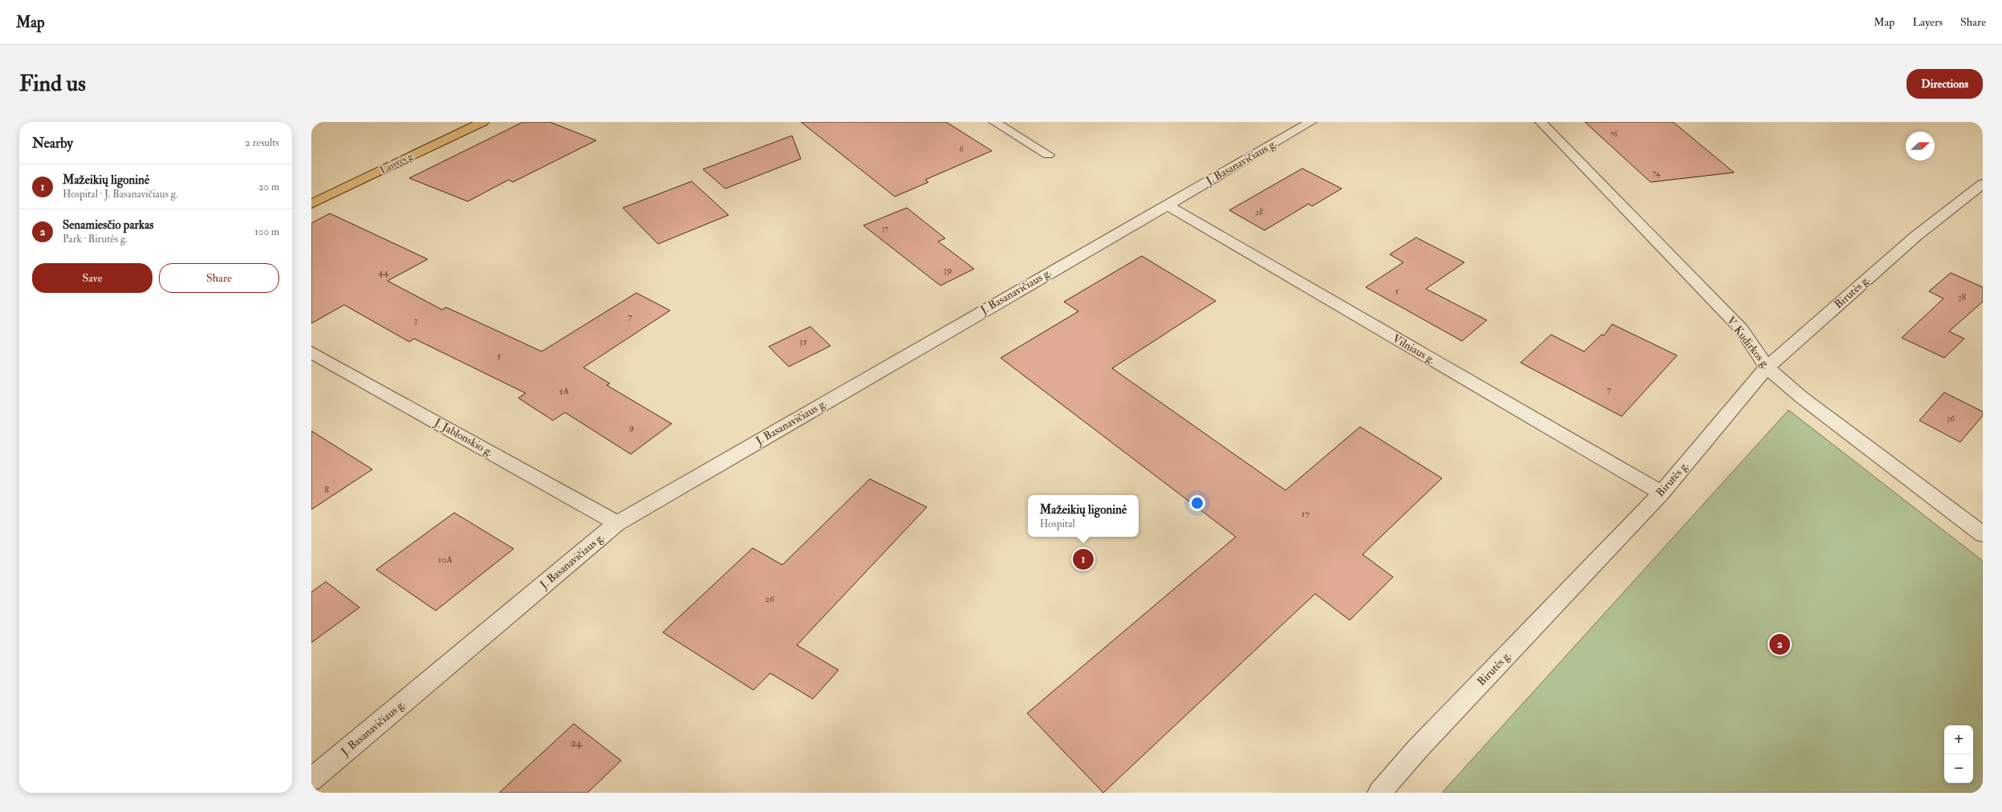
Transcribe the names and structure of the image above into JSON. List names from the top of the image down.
{
  "streets": {
    "main road": ["Laisvės g."],
    "street": [
      "J. Basanavičiaus g.",
      "Birutės g.",
      "V. Kudirkos g.",
      "Vilniaus g.",
      "J. Jablonskio g."
    ]
  },
  "crossings": [
    ["J. Basanavičiaus g.", "Vilniaus g."],
    ["J. Basanavičiaus g.", "J. Jablonskio g."],
    ["Birutės g.", "V. Kudirkos g."],
    ["Birutės g.", "Vilniaus g."]
  ],
  "house_numbers": [
    "76",
    "6",
    "74",
    "28",
    "37",
    "39",
    "44",
    "5",
    "38",
    "7",
    "3",
    "35",
    "5",
    "7",
    "5A",
    "36",
    "9",
    "8",
    "17",
    "10A",
    "26",
    "24"
  ],
  "north": "right",
  "page": {
    "header": "Map",
    "nav": ["Map", "Layers", "Share"],
    "buttons": [
      "Directions",
      ["Save", "Share"]
    ],
    "title": "Find us",
    "heading": ["Nearby", "2 results"],
    "list": [
      {
        "mark": "1",
        "name": "Mažeikių ligoninė",
        "note": "Hospital · J. Basanavičiaus g.",
        "value": "20 m"
      },
      {
        "mark": "2",
        "name": "Senamiesčio parkas",
        "note": "Park · Birutės g.",
        "value": "100 m"
      }
    ],
    "popup": ["Mažeikių ligoninė", "Hospital"],
    "pins": ["1", "2"],
    "map_buttons": ["+", "−"]
  }
}
